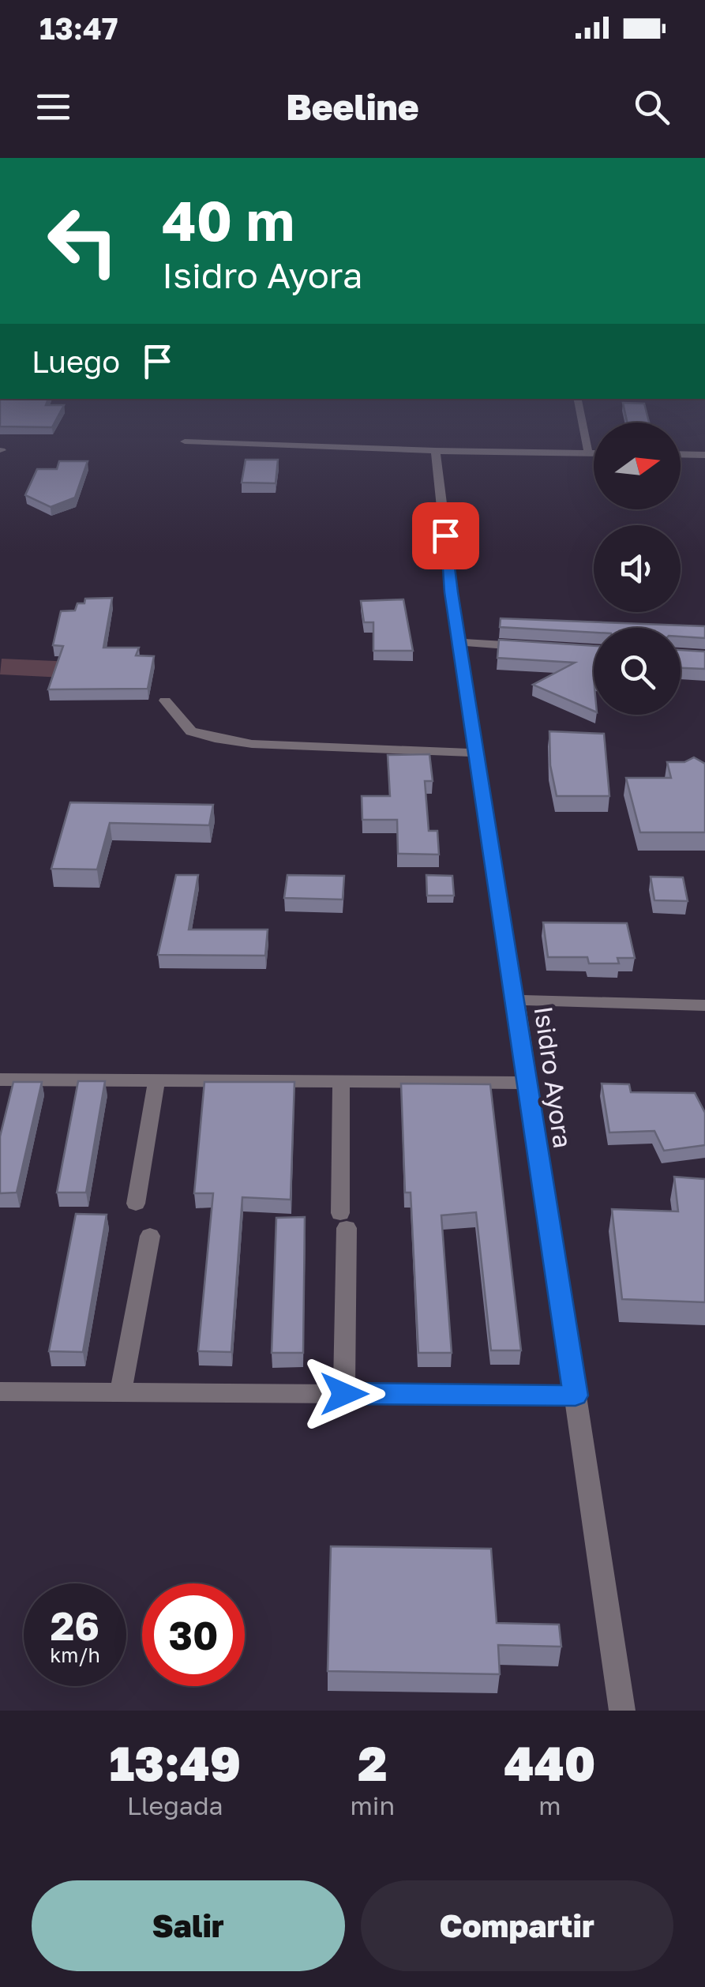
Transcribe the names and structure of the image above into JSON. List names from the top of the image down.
{
  "streets": {
    "street": ["Isidro Ayora"]
  },
  "north": "right",
  "page": {
    "status": "13:47",
    "header": "Beeline",
    "turn": ["40 m", "Isidro Ayora"],
    "then": "Luego",
    "speed": "26 km/h",
    "limit": "30",
    "eta": [
      "13:49",
      "Llegada",
      "2",
      "min",
      "440",
      "m"
    ],
    "buttons": ["Salir", "Compartir"]
  }
}
